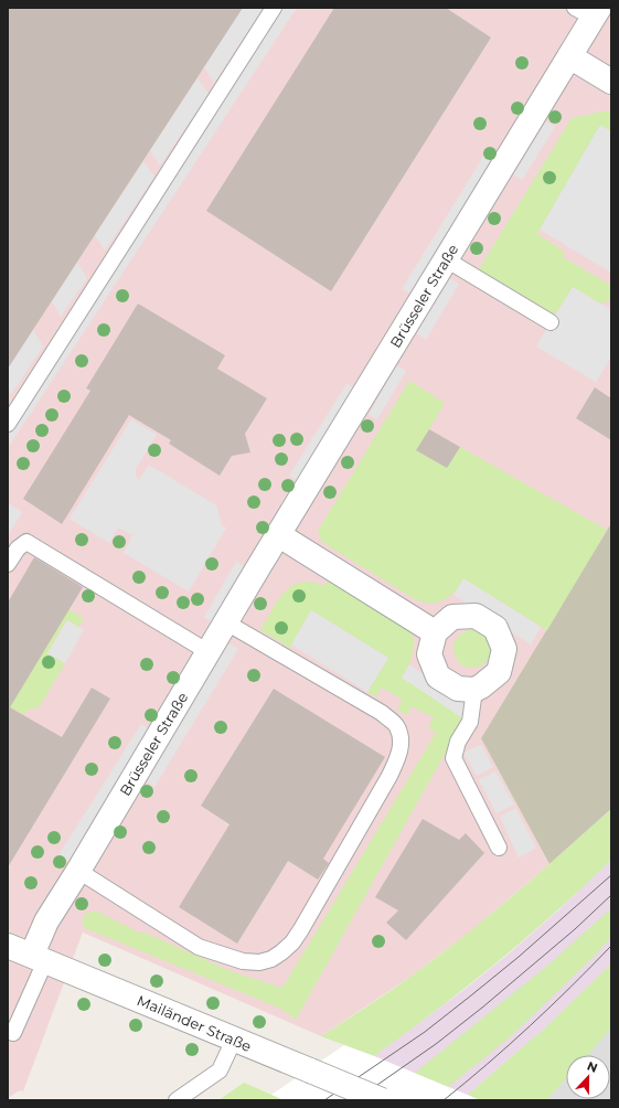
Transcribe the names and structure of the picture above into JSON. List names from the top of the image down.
{
  "streets": {
    "street": ["Brüsseler Straße", "Mailänder Straße"]
  },
  "crossings": [
    ["Brüsseler Straße", "Mailänder Straße"]
  ],
  "north": "top"
}
